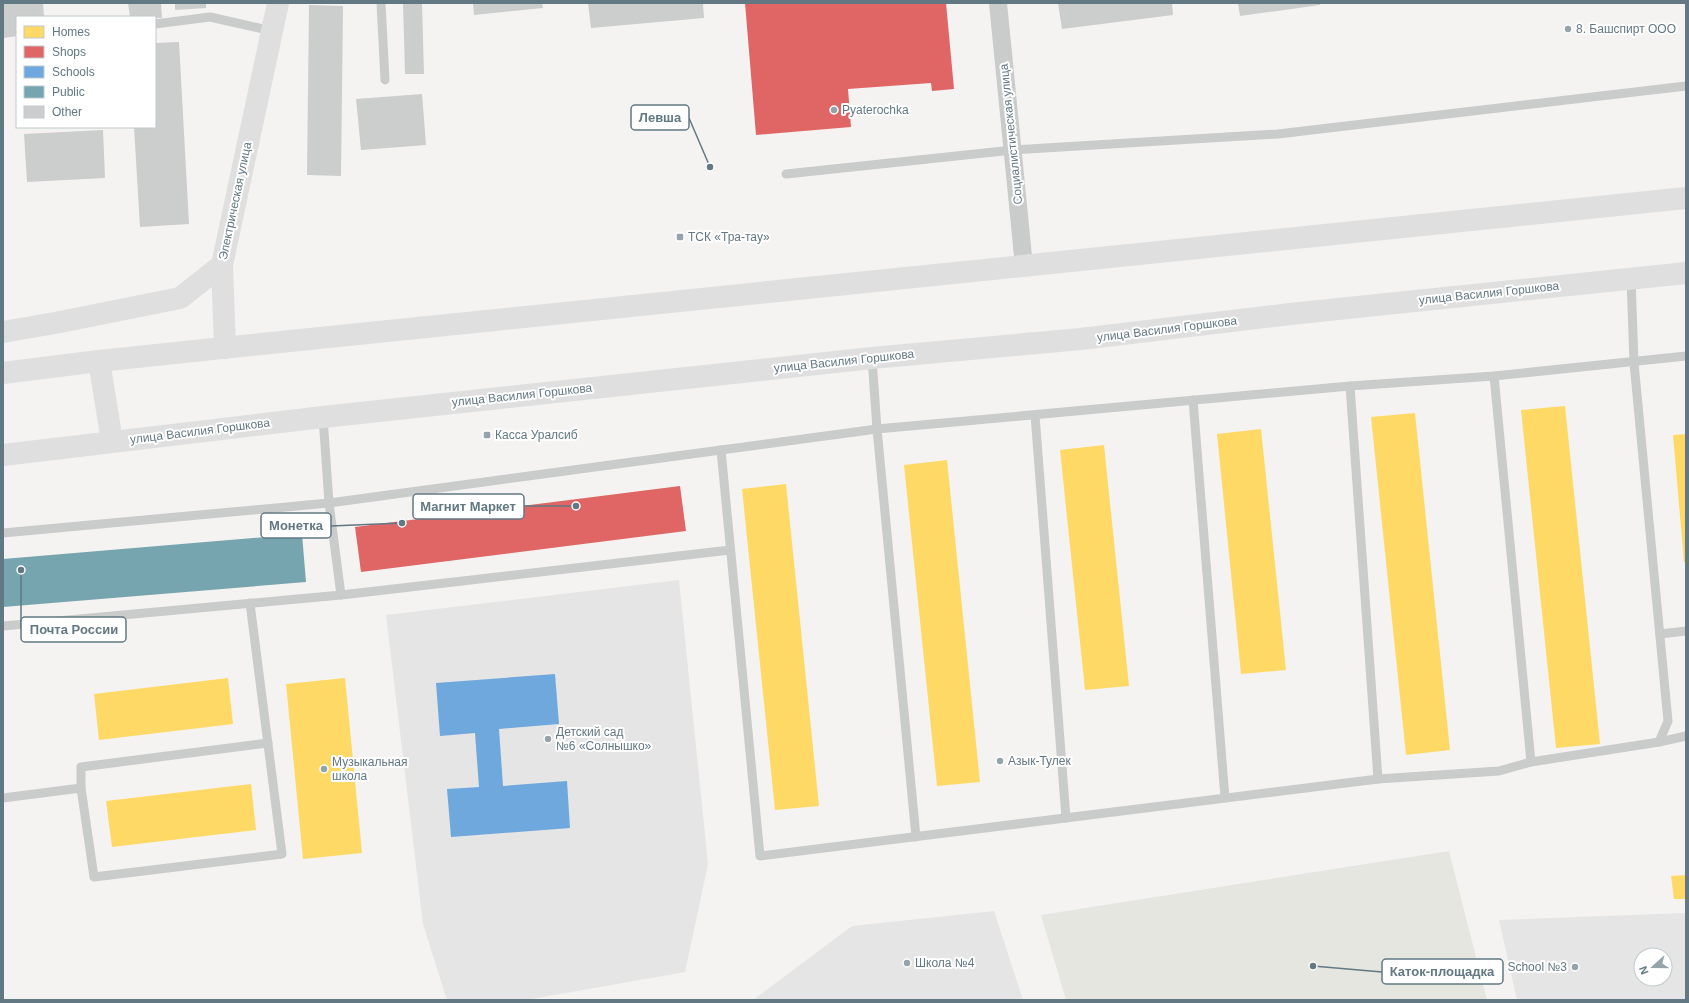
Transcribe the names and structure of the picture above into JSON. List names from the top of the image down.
{
  "streets": {
    "main road": ["Электрическая улица", "улица Василия Горшкова"],
    "street": ["Социалистическая улица"]
  },
  "places": {
    "other": [
      "8. Башспирт ООО",
      "Pyaterochka",
      "Левша",
      "Магнит Маркет",
      "Монетка",
      "Почта России",
      "Детский сад №6 «Солнышко»",
      "Азык-Тулек",
      "Музыкальная школа",
      "Школа №4",
      "Каток-площадка",
      "School №3"
    ],
    "transit": ["ТСК «Тра-тау»", "Касса Уралсиб"]
  },
  "legend": [
    "Homes",
    "Shops",
    "Schools",
    "Public",
    "Other"
  ],
  "north": "left"
}
